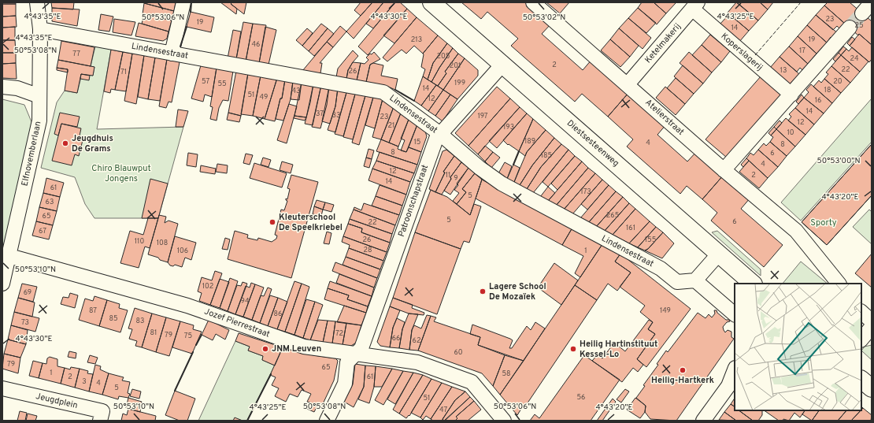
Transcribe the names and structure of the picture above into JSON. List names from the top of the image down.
{
  "streets": {
    "main road": ["Diestsesteenweg"],
    "street": [
      "Ketelmakerij",
      "Lindensestraat",
      "Koperslagerij",
      "Atelierstraat",
      "Elfnovemberlaan",
      "Patroonschapstraat",
      "Jozef Pierrestraat",
      "Jeugdplein"
    ]
  },
  "crossings": [
    ["Ketelmakerij", "Koperslagerij"],
    ["Ketelmakerij", "Atelierstraat"],
    ["Lindensestraat", "Elfnovemberlaan"],
    ["Lindensestraat", "Patroonschapstraat"],
    ["Diestsesteenweg", "Patroonschapstraat"],
    ["Elfnovemberlaan", "Jozef Pierrestraat"],
    ["Patroonschapstraat", "Jozef Pierrestraat"]
  ],
  "parks": ["Chiro Blauwput Jongens", "Sporty"],
  "places": [
    "Jeugdhuis De Grams",
    "Kleuterschool De Speelkriebel",
    "Lagere School De Mozaïek",
    "JNM Leuven",
    "Heilig Hartinstituut Kessel-Lo",
    "Heilig-Hartkerk"
  ],
  "house_numbers": [
    "23",
    "19",
    "25",
    "14",
    "213",
    "19",
    "46",
    "17",
    "77",
    "205",
    "24",
    "2",
    "201",
    "22",
    "13",
    "26",
    "71",
    "57",
    "20",
    "199",
    "55",
    "14",
    "18",
    "43",
    "51",
    "49",
    "12",
    "16",
    "14",
    "37",
    "33",
    "197",
    "23",
    "12",
    "21",
    "193",
    "10",
    "189",
    "15",
    "4",
    "8",
    "8",
    "6",
    "185",
    "4",
    "12",
    "11",
    "2",
    "9",
    "14",
    "61",
    "173",
    "5",
    "63",
    "265",
    "65",
    "5",
    "6",
    "22",
    "161",
    "67",
    "26",
    "155",
    "110",
    "108",
    "28",
    "106",
    "1",
    "102",
    "69",
    "94",
    "87",
    "149",
    "86",
    "85",
    "83",
    "73",
    "81",
    "72",
    "79",
    "75",
    "66",
    "62",
    "60",
    "79",
    "65",
    "1",
    "58",
    "2",
    "61",
    "3",
    "4",
    "5",
    "56",
    "51",
    "47"
  ],
  "coordinates": [
    "4°43'35\"E",
    "4°43'30\"E",
    "4°43'25\"E",
    "50°53'06\"N",
    "50°53'02\"N",
    "50°53'08\"N",
    "50°53'00\"N",
    "4°43'20\"E",
    "50°53'10\"N"
  ]
}
